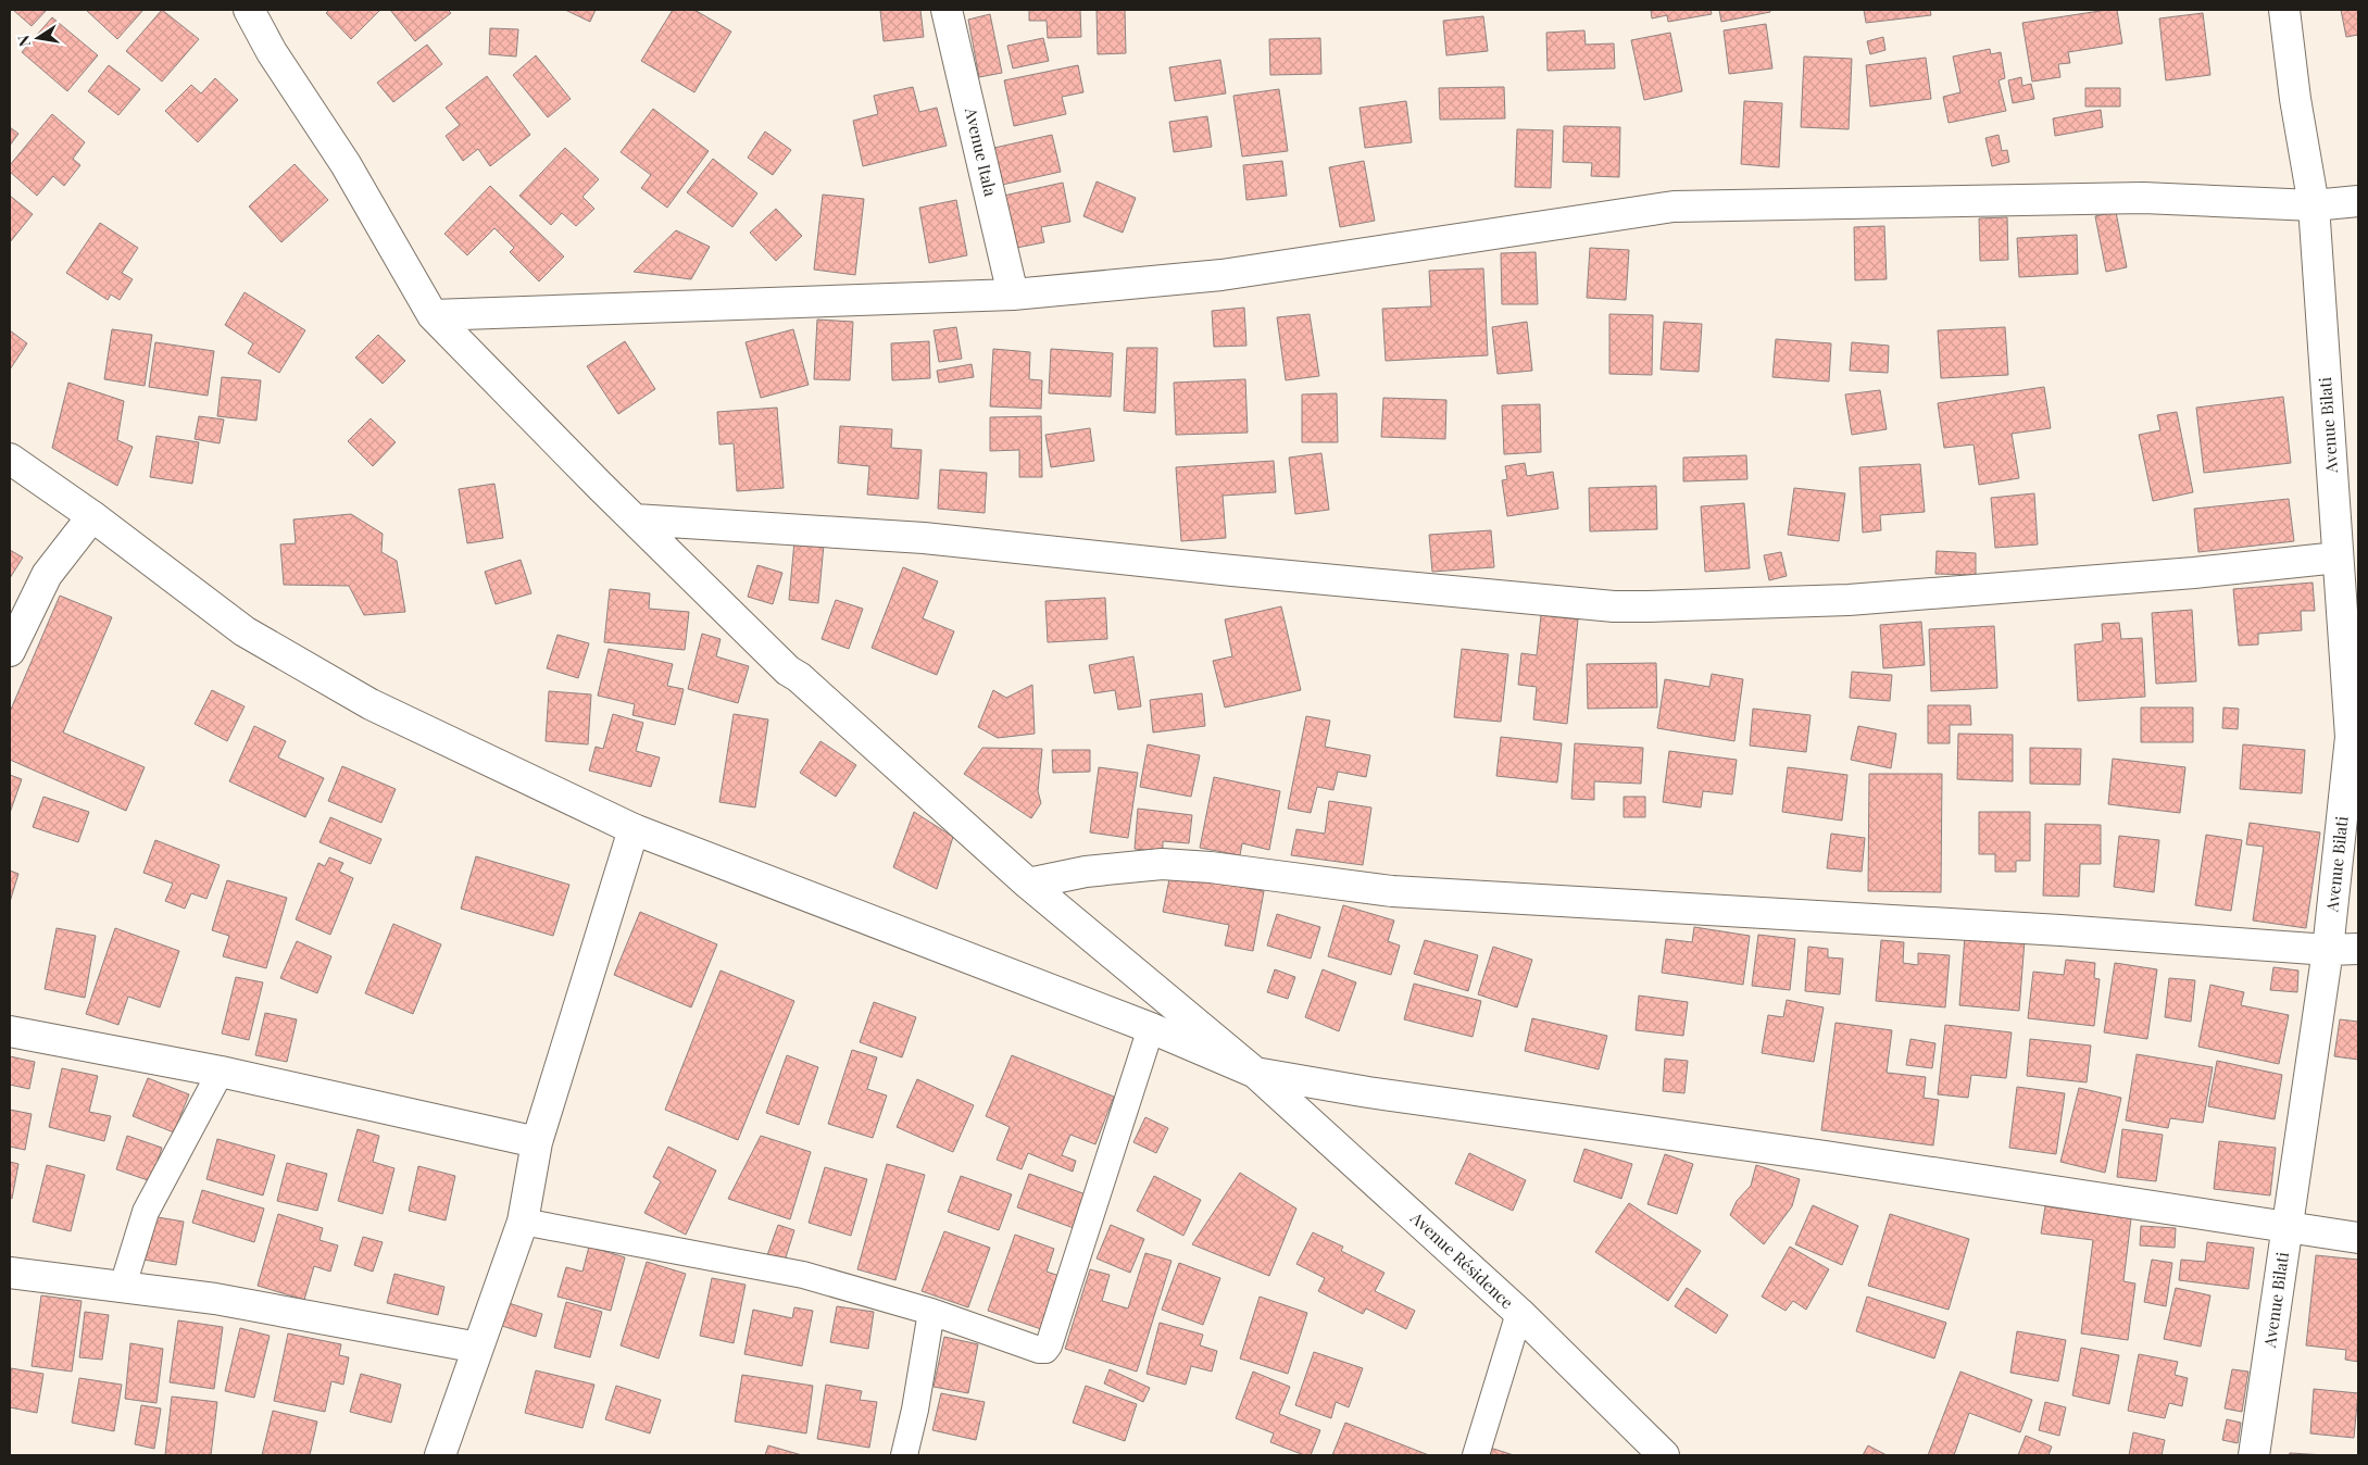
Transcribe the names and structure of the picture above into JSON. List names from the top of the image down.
{
  "streets": {
    "street": ["Avenue Itala", "Avenue Bilati", "Avenue Résidence"]
  },
  "north": "left"
}
